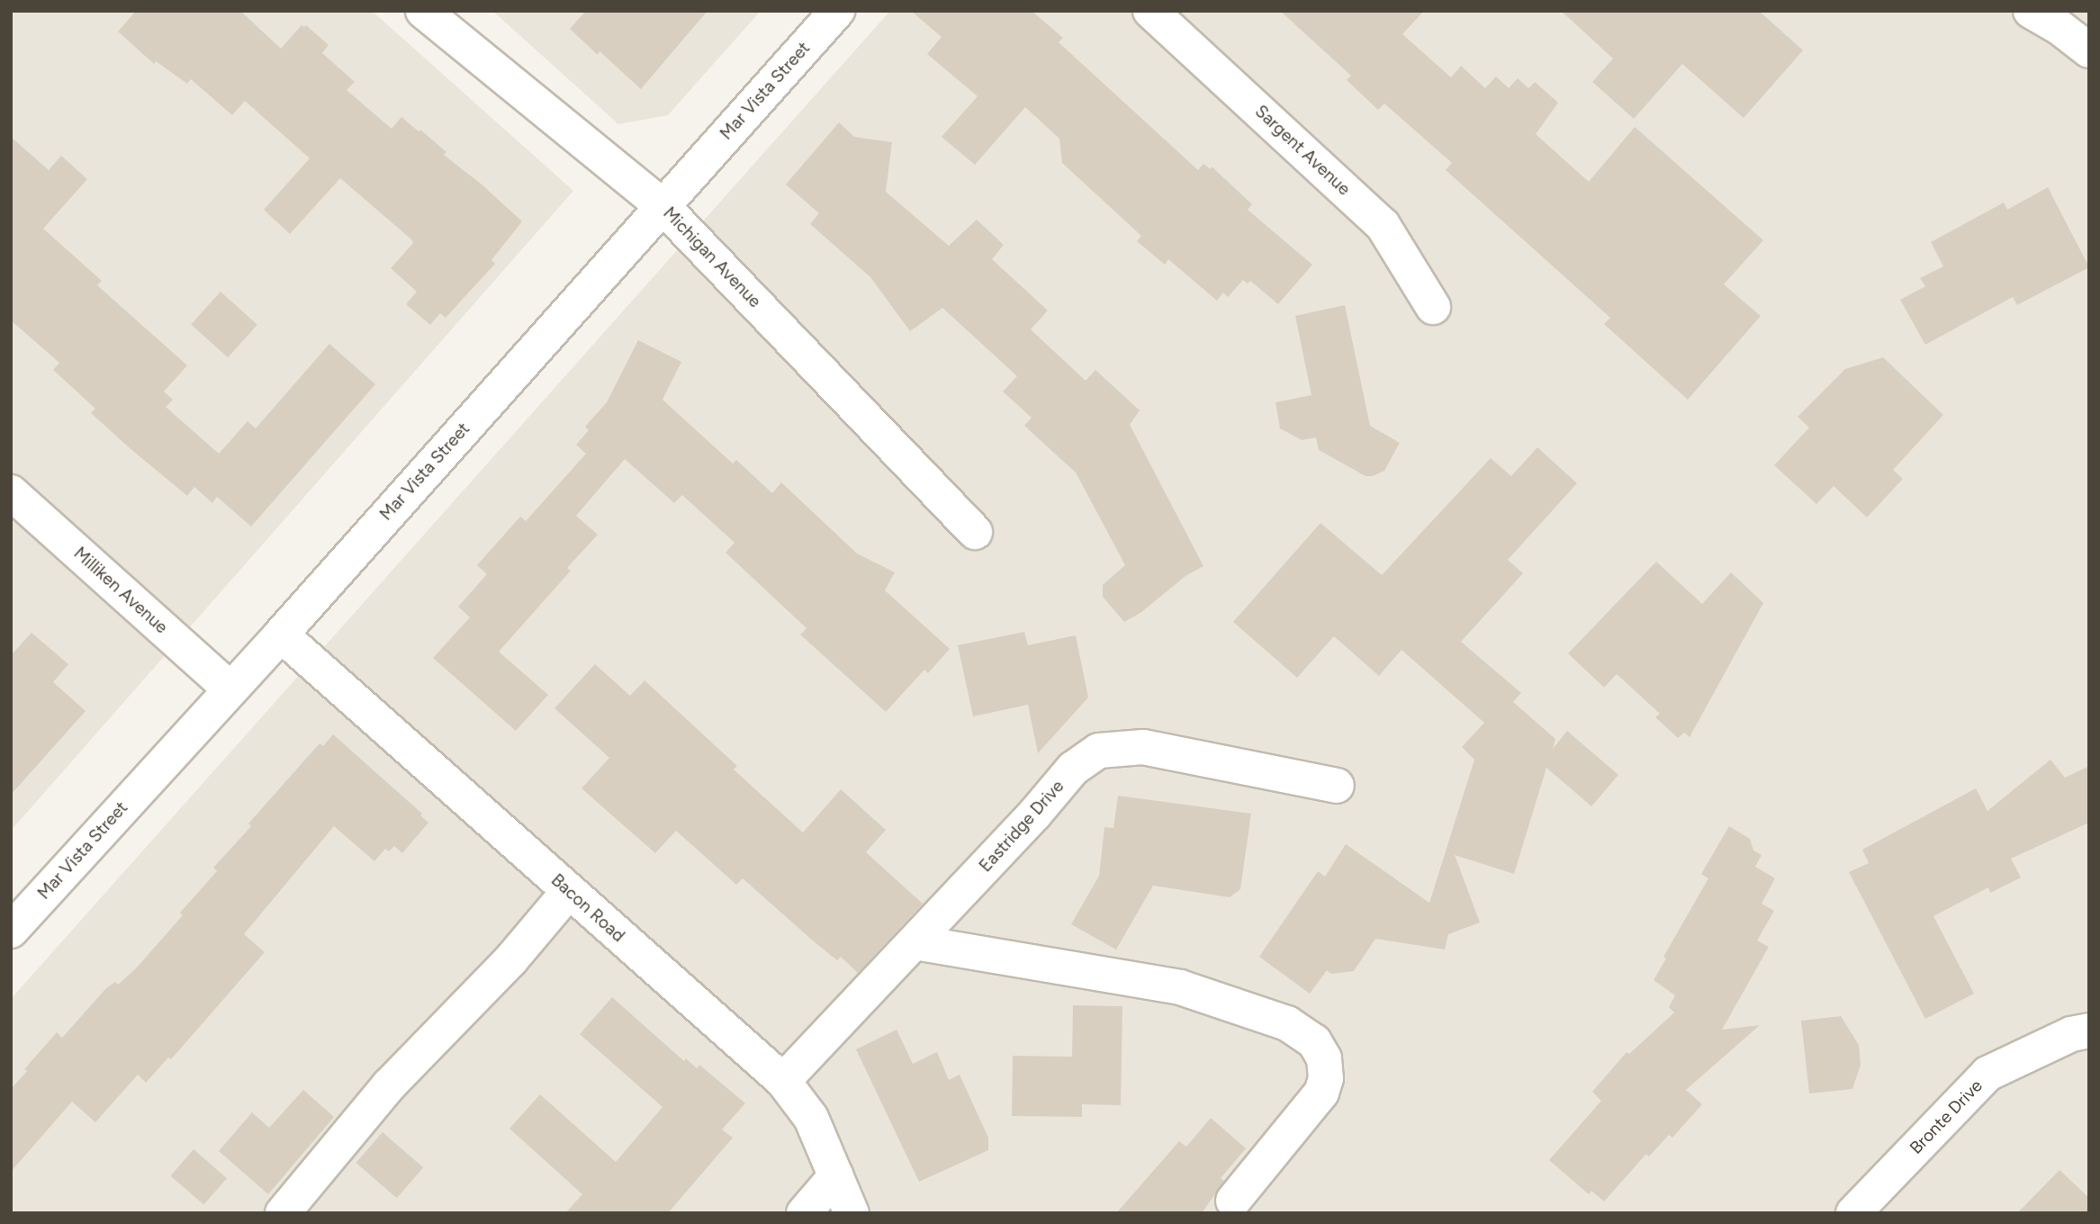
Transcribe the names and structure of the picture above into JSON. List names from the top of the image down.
{
  "streets": {
    "street": [
      "Mar Vista Street",
      "Sargent Avenue",
      "Michigan Avenue",
      "Milliken Avenue",
      "Eastridge Drive",
      "Bacon Road",
      "Bronte Drive"
    ]
  },
  "crossings": [
    ["Mar Vista Street", "Michigan Avenue"],
    ["Mar Vista Street", "Milliken Avenue"],
    ["Mar Vista Street", "Bacon Road"],
    ["Eastridge Drive", "Bacon Road"]
  ]
}
